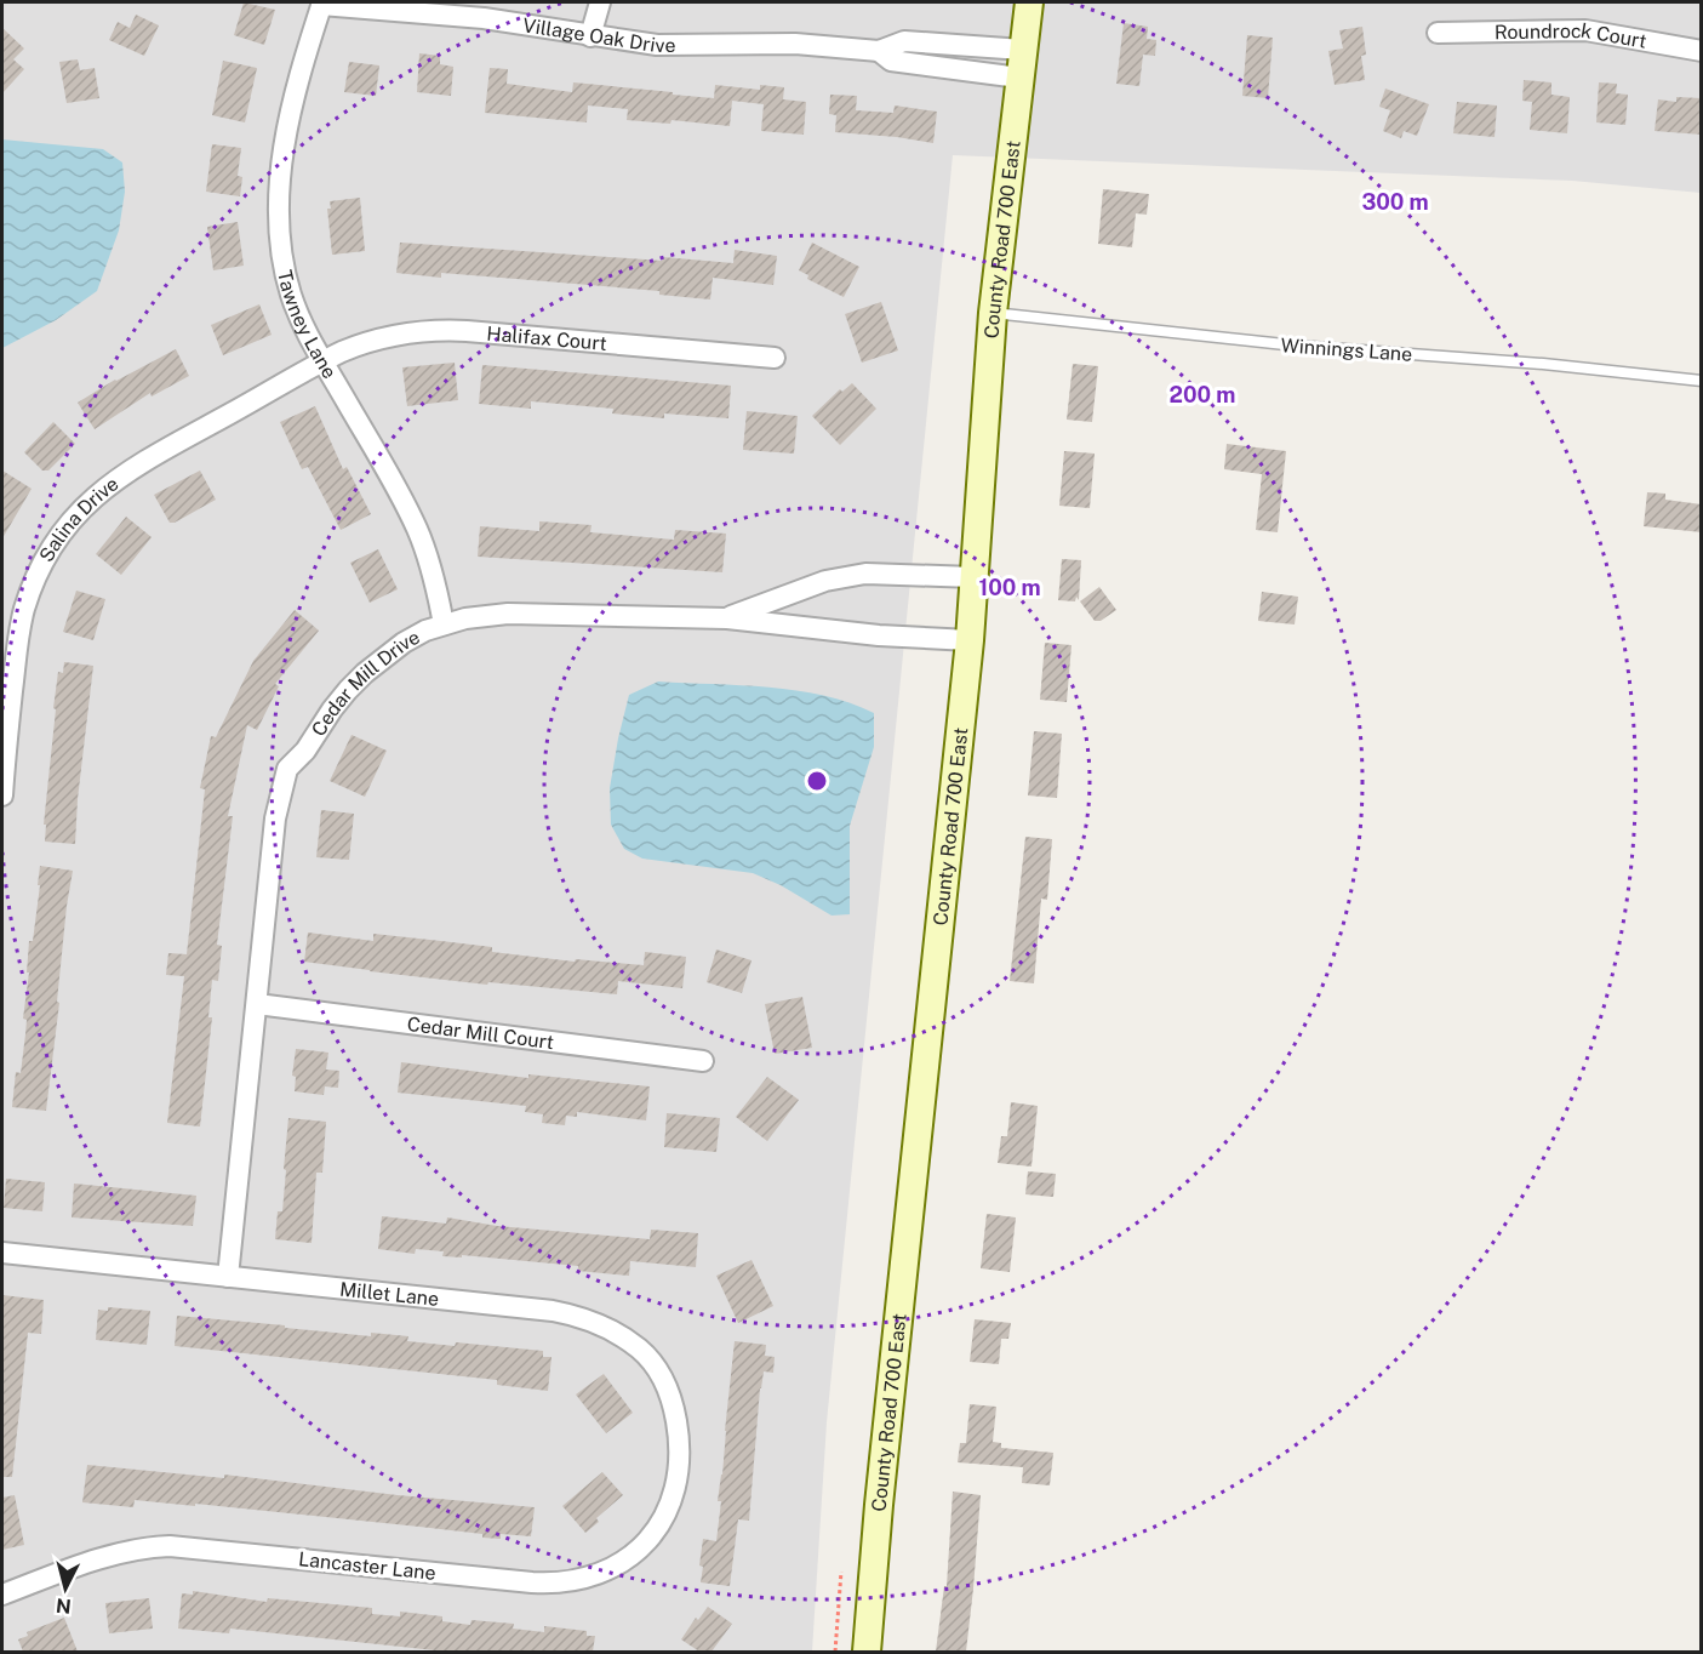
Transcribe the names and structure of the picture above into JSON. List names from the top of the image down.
{
  "streets": {
    "main road": ["County Road 700 East"],
    "street": [
      "Village Oak Drive",
      "Roundrock Court",
      "Tawney Lane",
      "Halifax Court",
      "Salina Drive",
      "Cedar Mill Drive",
      "Cedar Mill Court",
      "Millet Lane",
      "Lancaster Lane"
    ],
    "lane": ["Winnings Lane"]
  },
  "crossings": [
    ["Village Oak Drive", "County Road 700 East"],
    ["Village Oak Drive", "Tawney Lane"],
    ["County Road 700 East", "Winnings Lane"],
    ["County Road 700 East", "Cedar Mill Drive"],
    ["Tawney Lane", "Halifax Court"],
    ["Tawney Lane", "Salina Drive"],
    ["Tawney Lane", "Cedar Mill Drive"],
    ["Halifax Court", "Salina Drive"],
    ["Cedar Mill Drive", "Cedar Mill Court"],
    ["Cedar Mill Drive", "Millet Lane"],
    ["Millet Lane", "Lancaster Lane"]
  ],
  "north": "bottom",
  "rings": ["300 m", "200 m", "100 m"]
}
